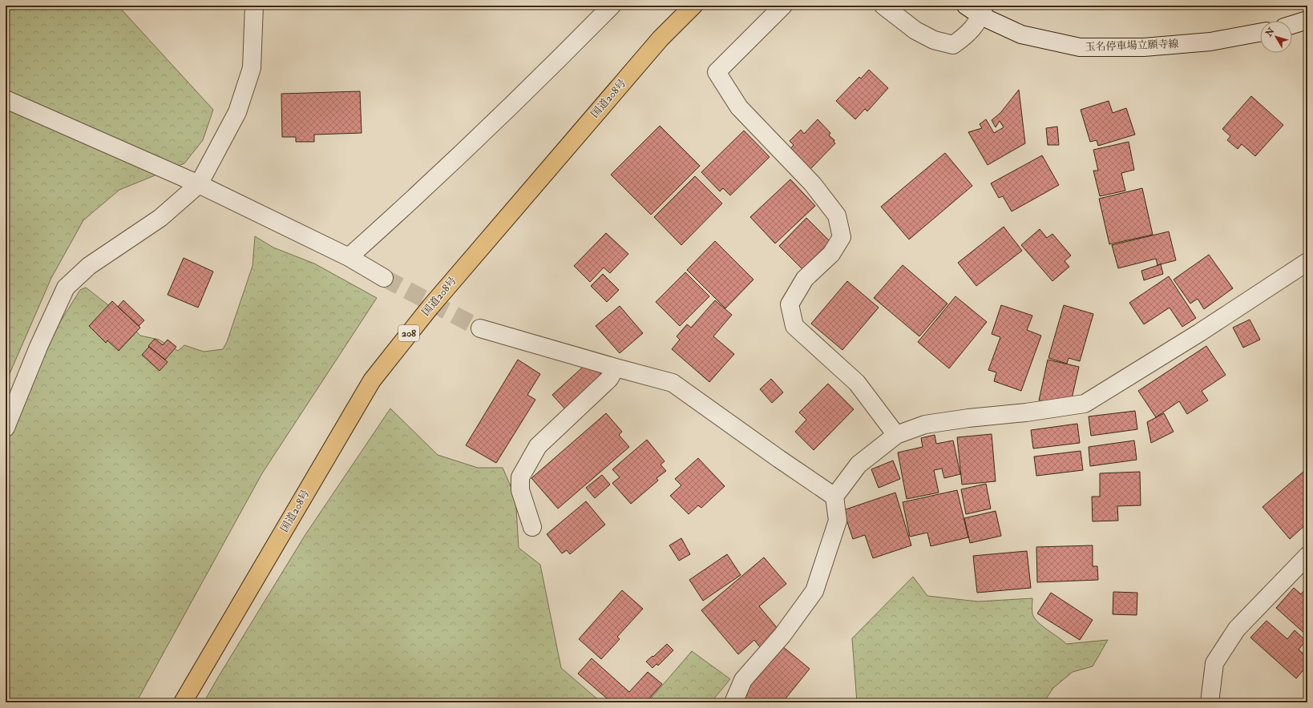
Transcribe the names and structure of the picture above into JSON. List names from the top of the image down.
{
  "streets": {
    "highway": ["国道208号", "208"],
    "street": ["玉名停車場立願寺線"]
  },
  "north": "top left"
}
